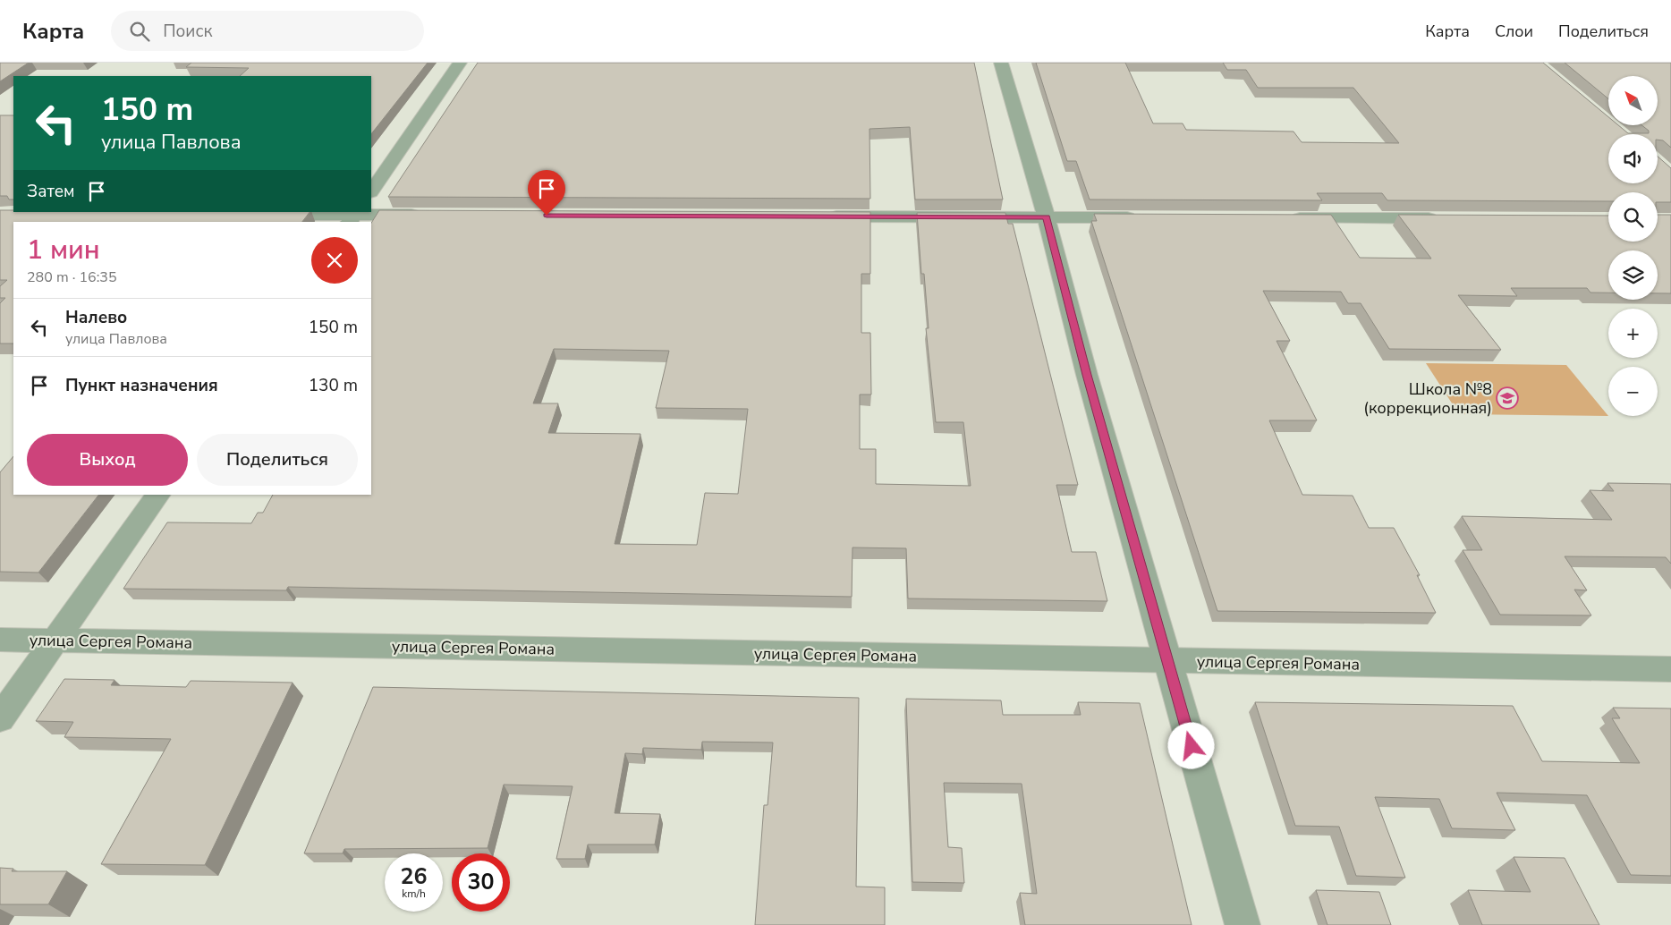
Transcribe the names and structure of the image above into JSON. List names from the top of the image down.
{
  "streets": {
    "street": ["улица Сергея Романа"]
  },
  "places": {
    "school or university": ["Школа №8 (коррекционная)"]
  },
  "north": "top left",
  "page": {
    "header": "Карта",
    "search": "Поиск",
    "nav": ["Карта", "Слои", "Поделиться"],
    "map_buttons": ["+", "−"],
    "turn": ["150 m", "улица Павлова"],
    "then": "Затем",
    "heading": ["1 мин", "280 m · 16:35"],
    "list": [
      {
        "name": "Налево",
        "note": "улица Павлова",
        "value": "150 m"
      },
      {
        "name": "Пункт назначения",
        "value": "130 m"
      }
    ],
    "buttons": ["Выход", "Поделиться"],
    "speed": "26 km/h",
    "limit": "30"
  }
}
